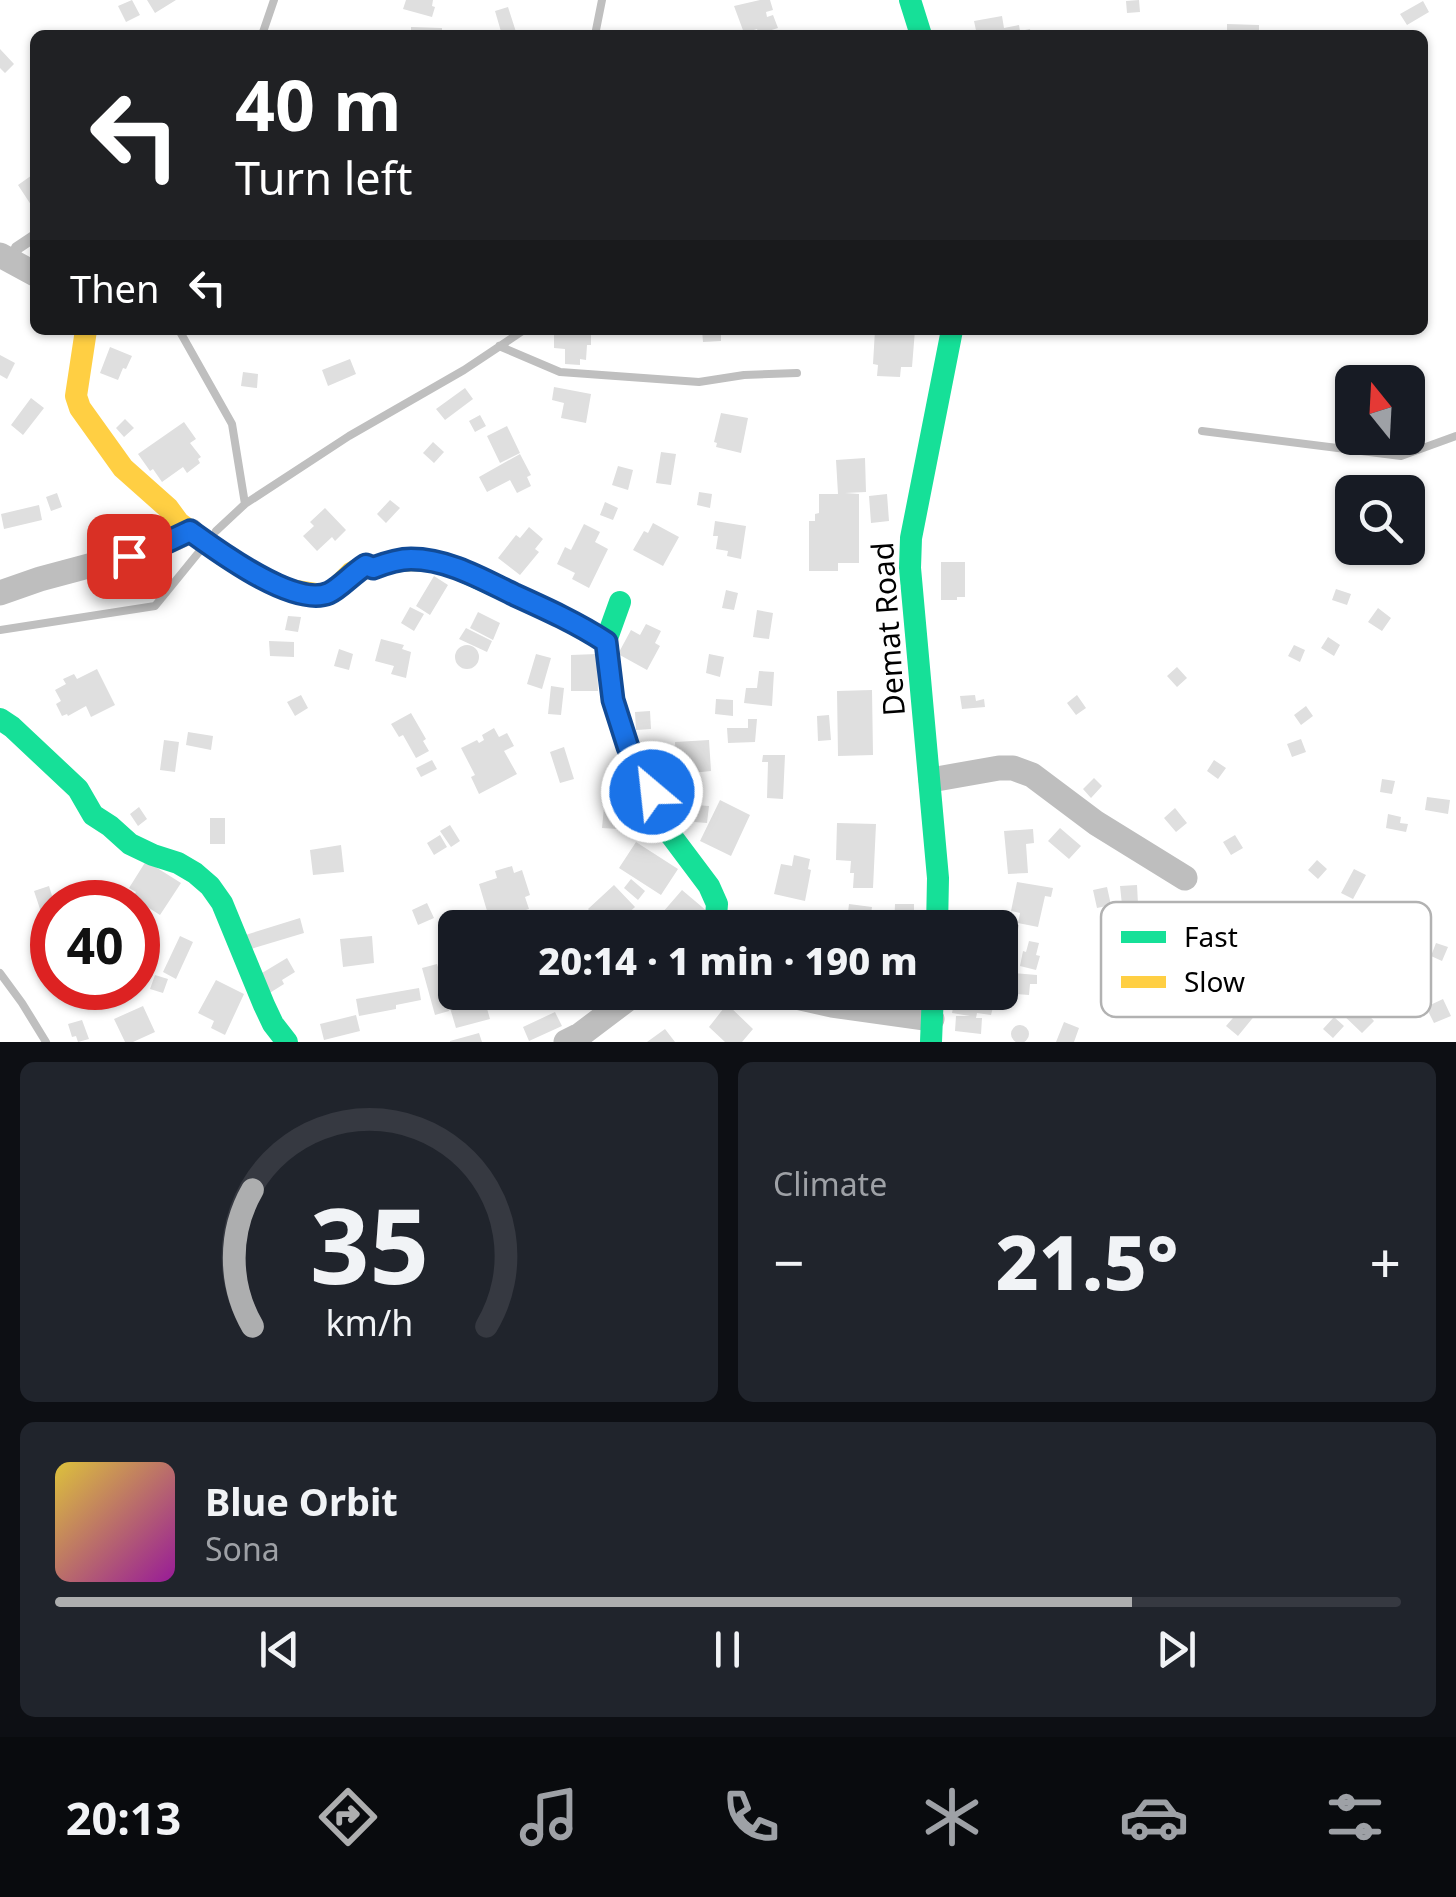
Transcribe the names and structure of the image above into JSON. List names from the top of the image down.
{
  "streets": {
    "street": ["Demat Road"]
  },
  "legend": ["Fast", "Slow"],
  "north": "top",
  "page": {
    "turn": ["40 m", "Turn left"],
    "then": "Then",
    "limit": "40",
    "trip": "20:14 · 1 min · 190 m",
    "tile": "Climate",
    "heat": ["−", "21.5°", "+"],
    "song": ["Blue Orbit", "Sona"],
    "tabs": "20:13",
    "gauge": ["35", "km/h"]
  }
}
